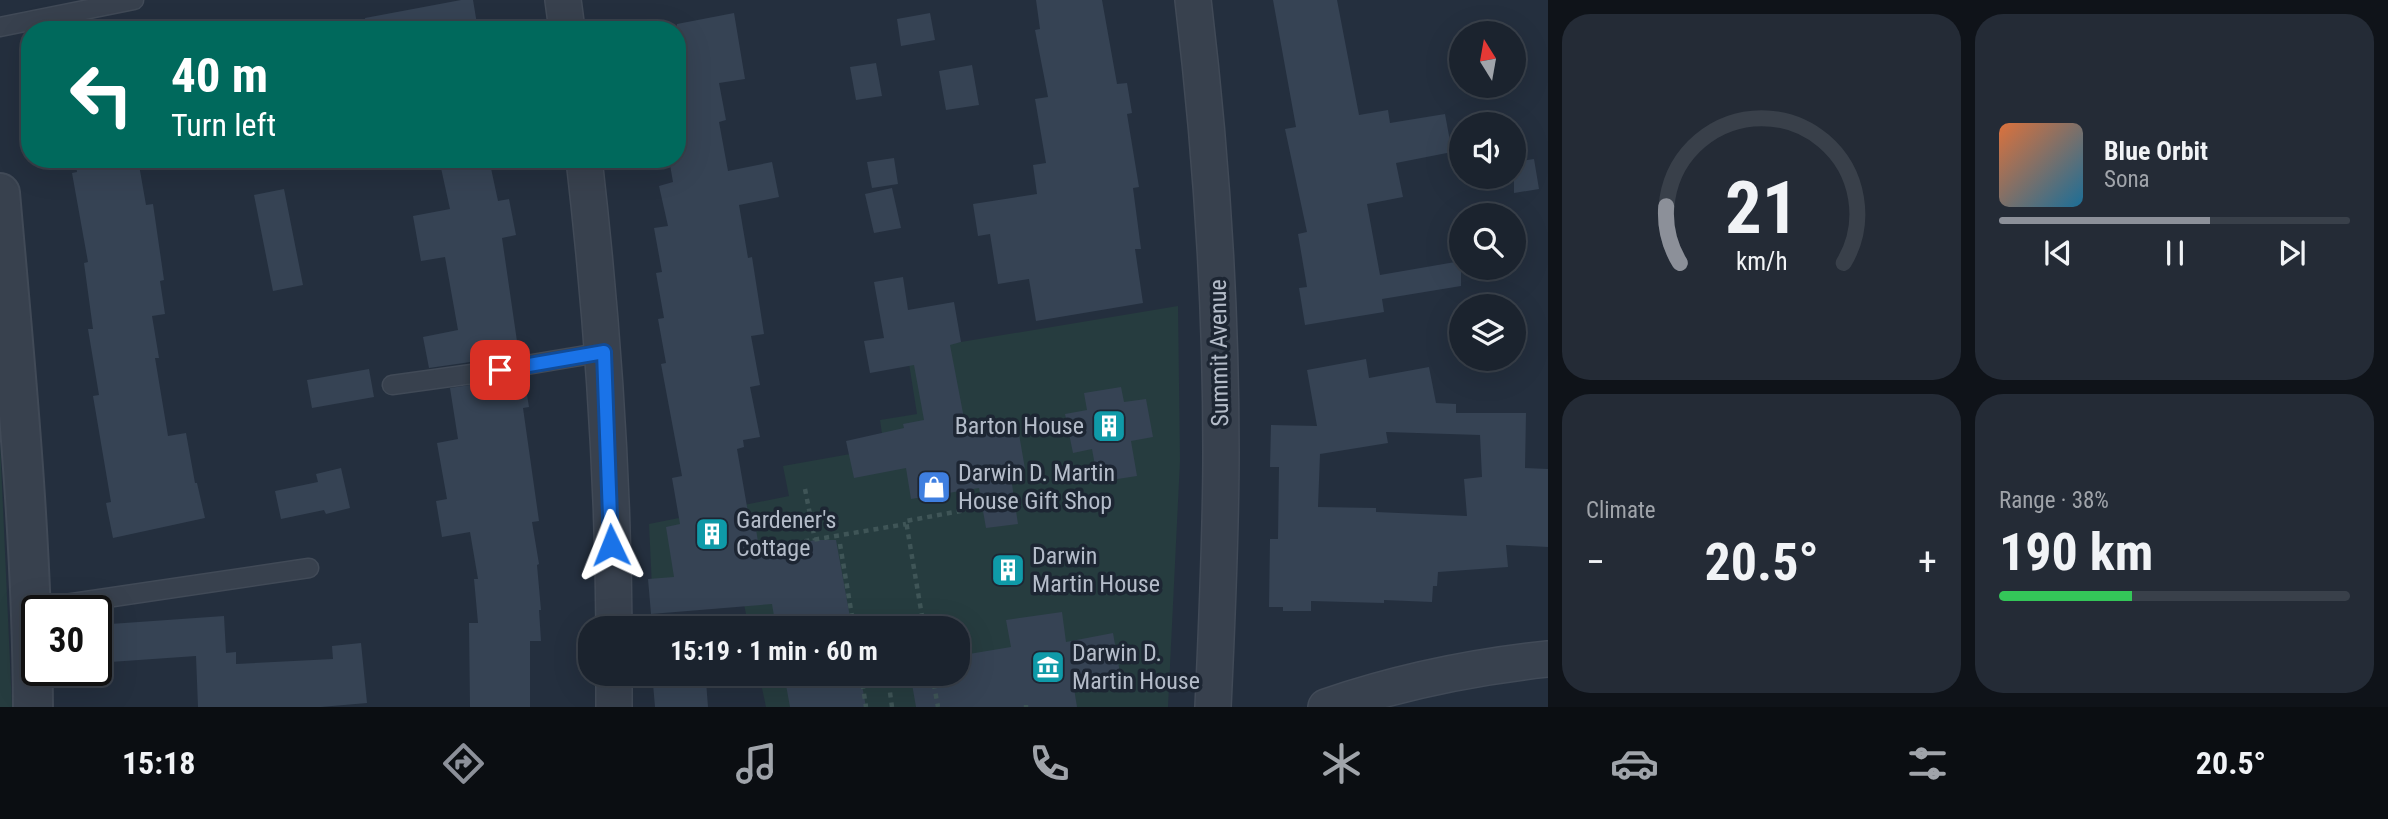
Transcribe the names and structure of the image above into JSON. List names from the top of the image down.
{
  "streets": {
    "street": ["Summit Avenue"]
  },
  "places": {
    "building": ["Barton House", "Gardener's Cottage", "Darwin Martin House"],
    "shop": ["Darwin D. Martin House Gift Shop"],
    "museum": ["Darwin D. Martin House"]
  },
  "north": "top",
  "page": {
    "turn": ["40 m", "Turn left"],
    "song": ["Blue Orbit", "Sona"],
    "tile": [
      "Climate",
      ["Range · 38%", "190 km"]
    ],
    "heat": ["−", "20.5°", "+"],
    "limit": "30",
    "trip": "15:19 · 1 min · 60 m",
    "tabs": ["15:18", "20.5°"],
    "gauge": ["21", "km/h"]
  }
}
